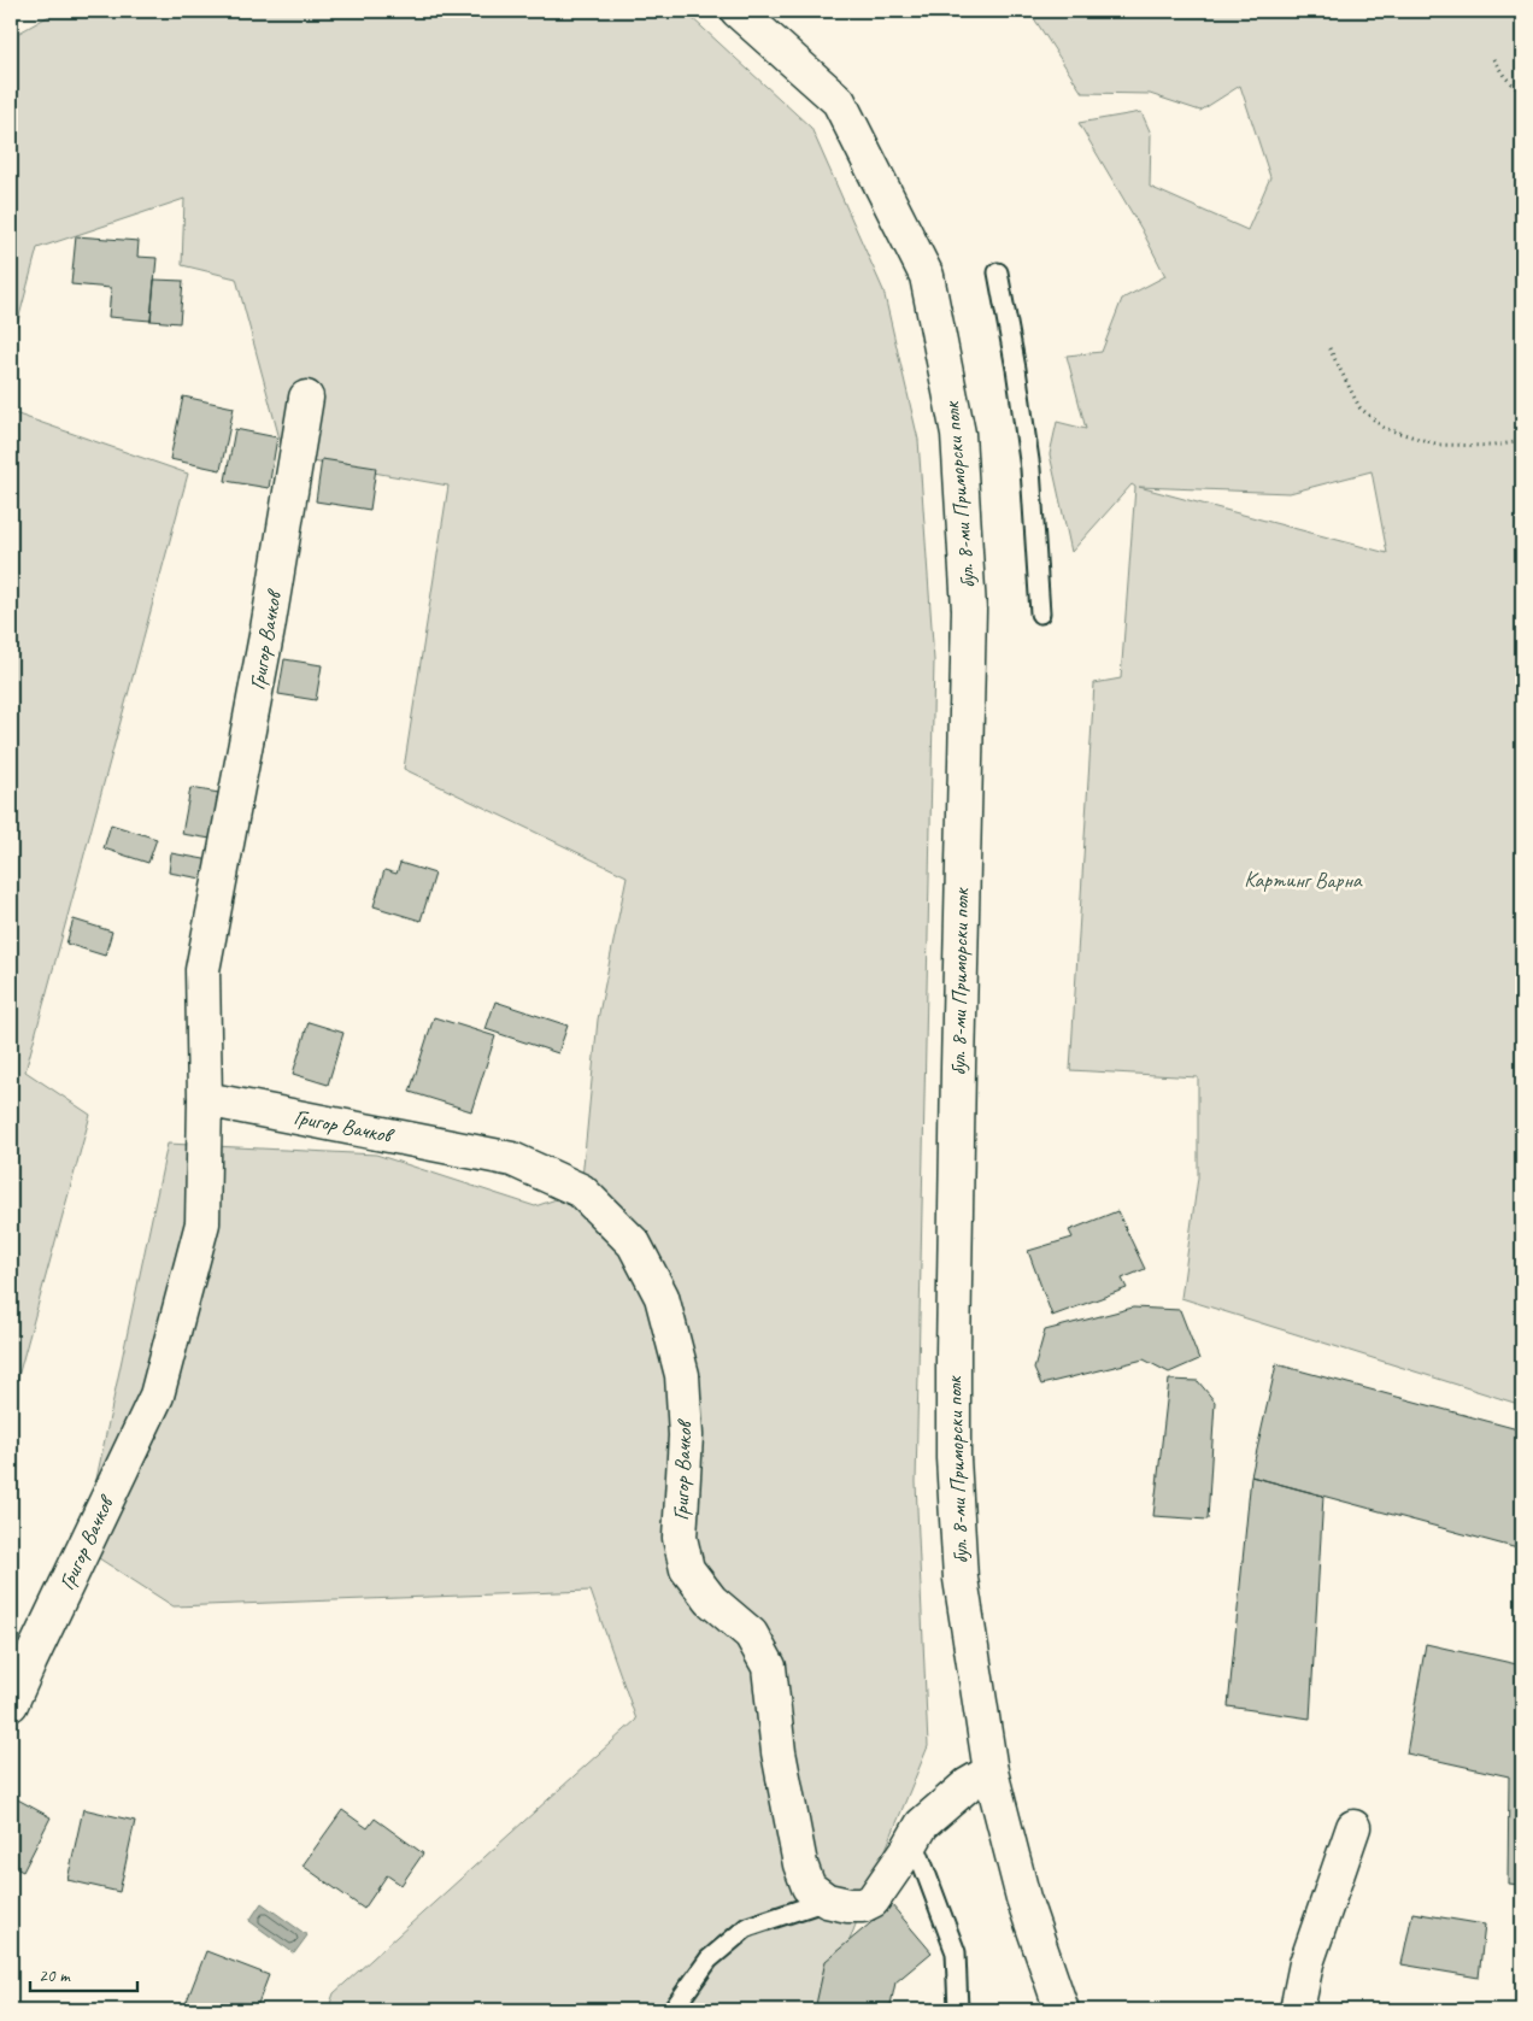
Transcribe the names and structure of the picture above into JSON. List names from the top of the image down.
{
  "streets": {
    "street": ["бул. 8-ми Приморски полк", "Григор Вачков"]
  },
  "parks": ["Картинг Варна"],
  "scale_bar": "20 m"
}
